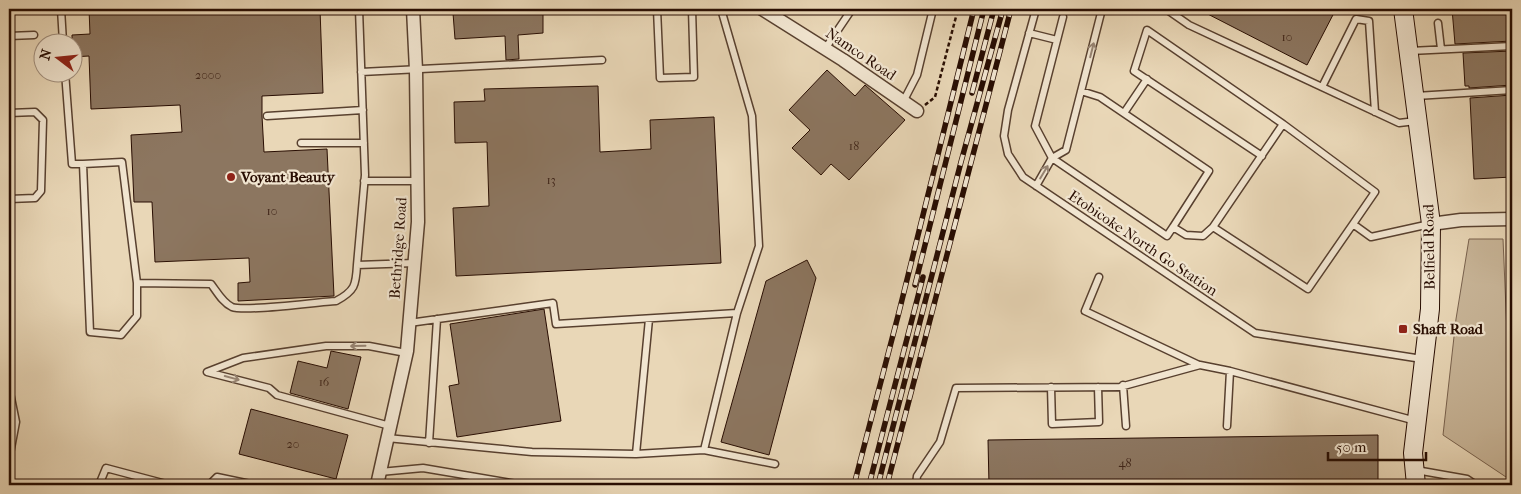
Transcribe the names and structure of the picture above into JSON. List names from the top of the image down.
{
  "streets": {
    "main road": ["Belfield Road"],
    "street": ["Namco Road", "Bethridge Road"],
    "lane": ["Etobicoke North Go Station"]
  },
  "crossings": [
    ["Etobicoke North Go Station", "Belfield Road"]
  ],
  "places": {
    "other": ["Voyant Beauty"],
    "transit": ["Shaft Road"]
  },
  "house_numbers": [
    "10",
    "2000",
    "18",
    "13",
    "10",
    "16",
    "20",
    "48"
  ],
  "scale_bar": "50 m",
  "north": "left"
}
